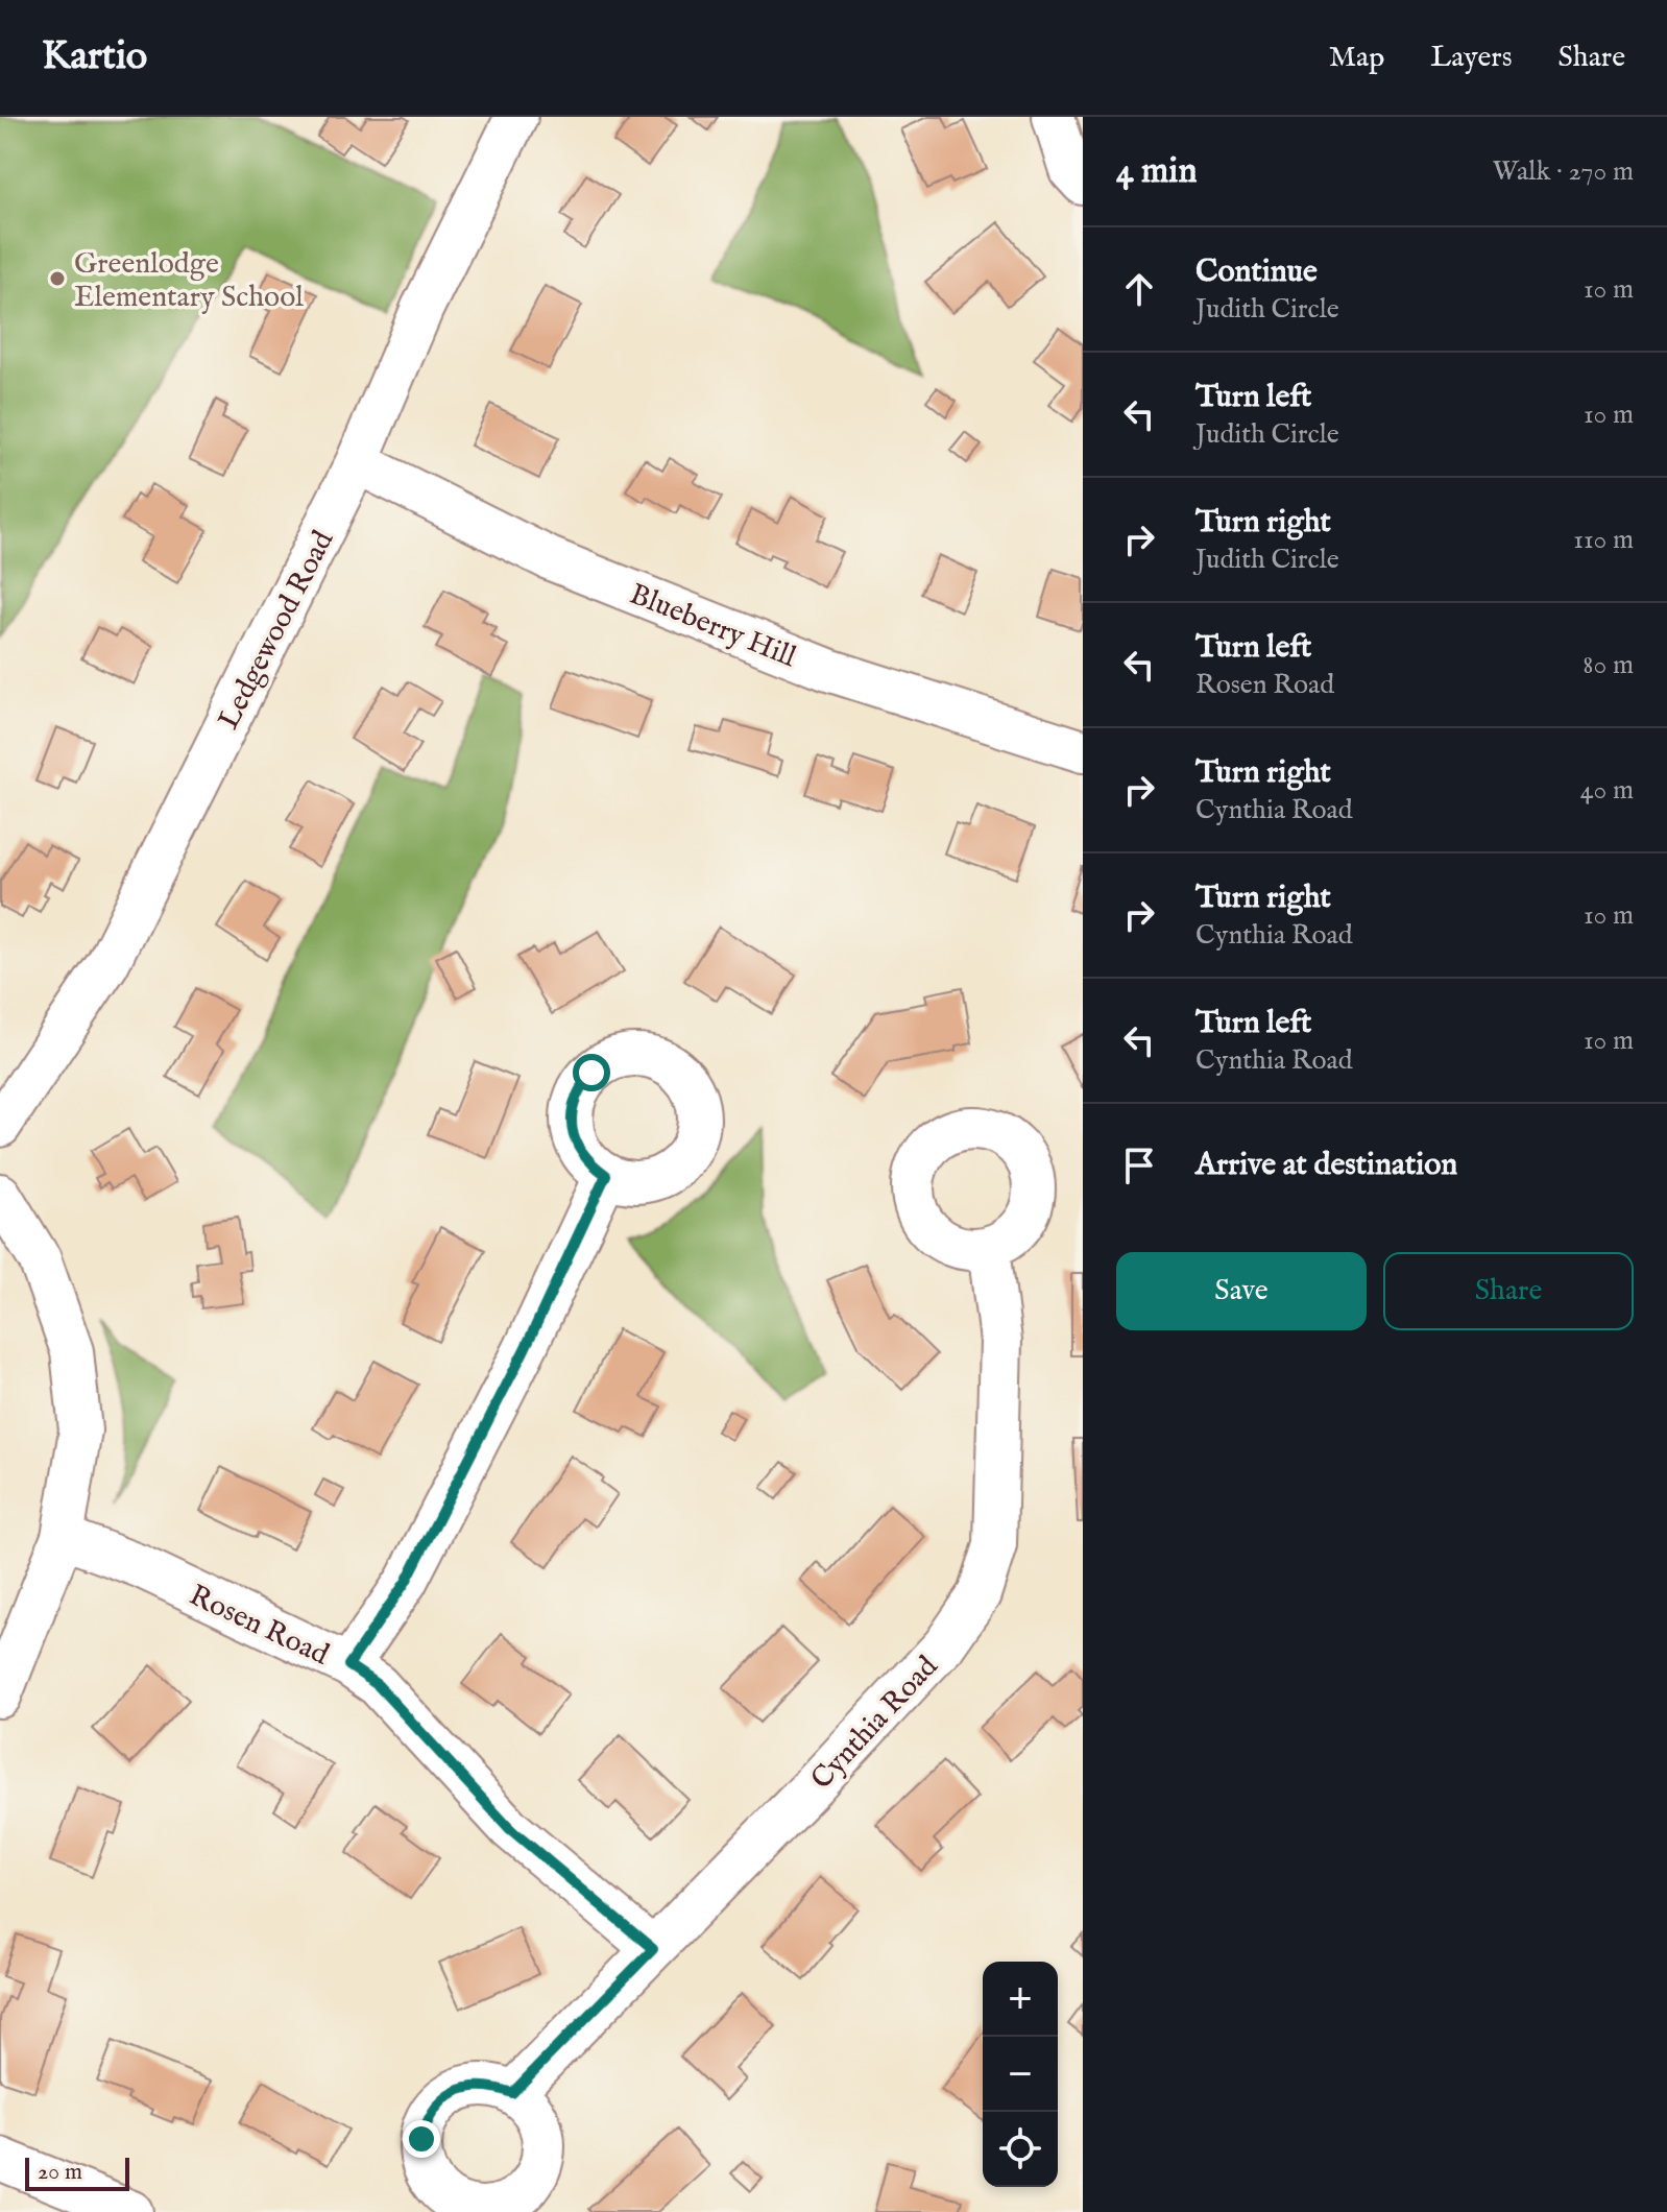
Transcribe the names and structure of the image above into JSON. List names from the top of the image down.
{
  "streets": {
    "street": [
      "Blueberry Hill",
      "Ledgewood Road",
      "Rosen Road",
      "Cynthia Road"
    ]
  },
  "crossings": [
    ["Blueberry Hill", "Ledgewood Road"],
    ["Rosen Road", "Cynthia Road"]
  ],
  "places": ["Greenlodge Elementary School"],
  "scale_bar": "20 m",
  "page": {
    "header": "Kartio",
    "nav": ["Map", "Layers", "Share"],
    "heading": ["4 min", "Walk · 270 m"],
    "list": [
      ["Continue", "Judith Circle", "10 m"],
      ["Turn left", "Judith Circle", "10 m"],
      ["Turn right", "Judith Circle", "110 m"],
      ["Turn left", "Rosen Road", "80 m"],
      ["Turn right", "Cynthia Road", "40 m"],
      ["Turn right", "Cynthia Road", "10 m"],
      ["Turn left", "Cynthia Road", "10 m"],
      "Arrive at destination"
    ],
    "buttons": ["Save", "Share"],
    "map_buttons": ["+", "−"],
    "scale": "20 m"
  }
}
